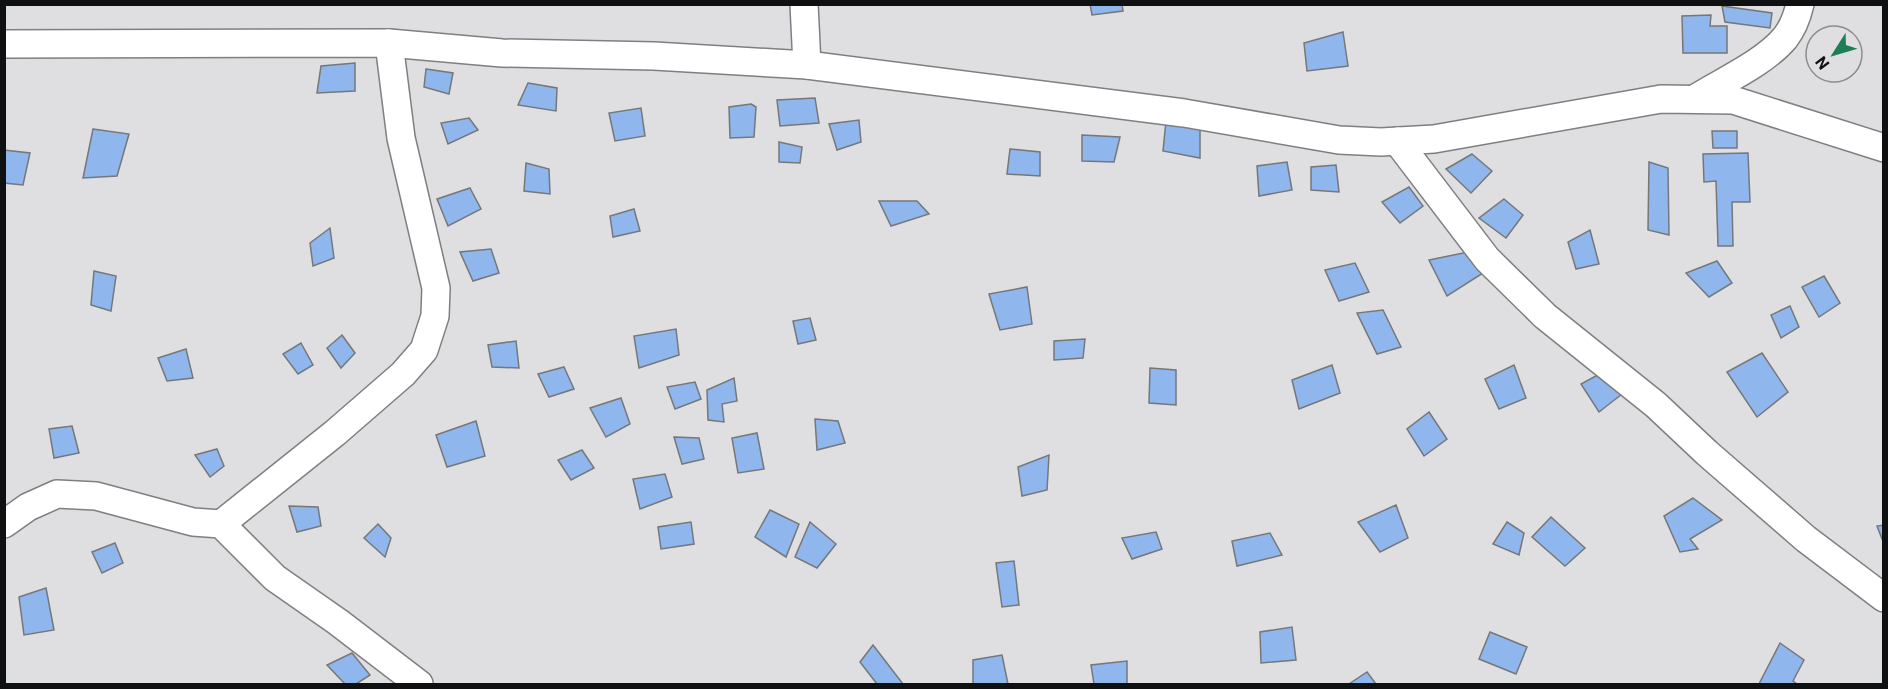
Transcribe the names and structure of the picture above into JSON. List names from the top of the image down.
{
  "north": "bottom left"
}
